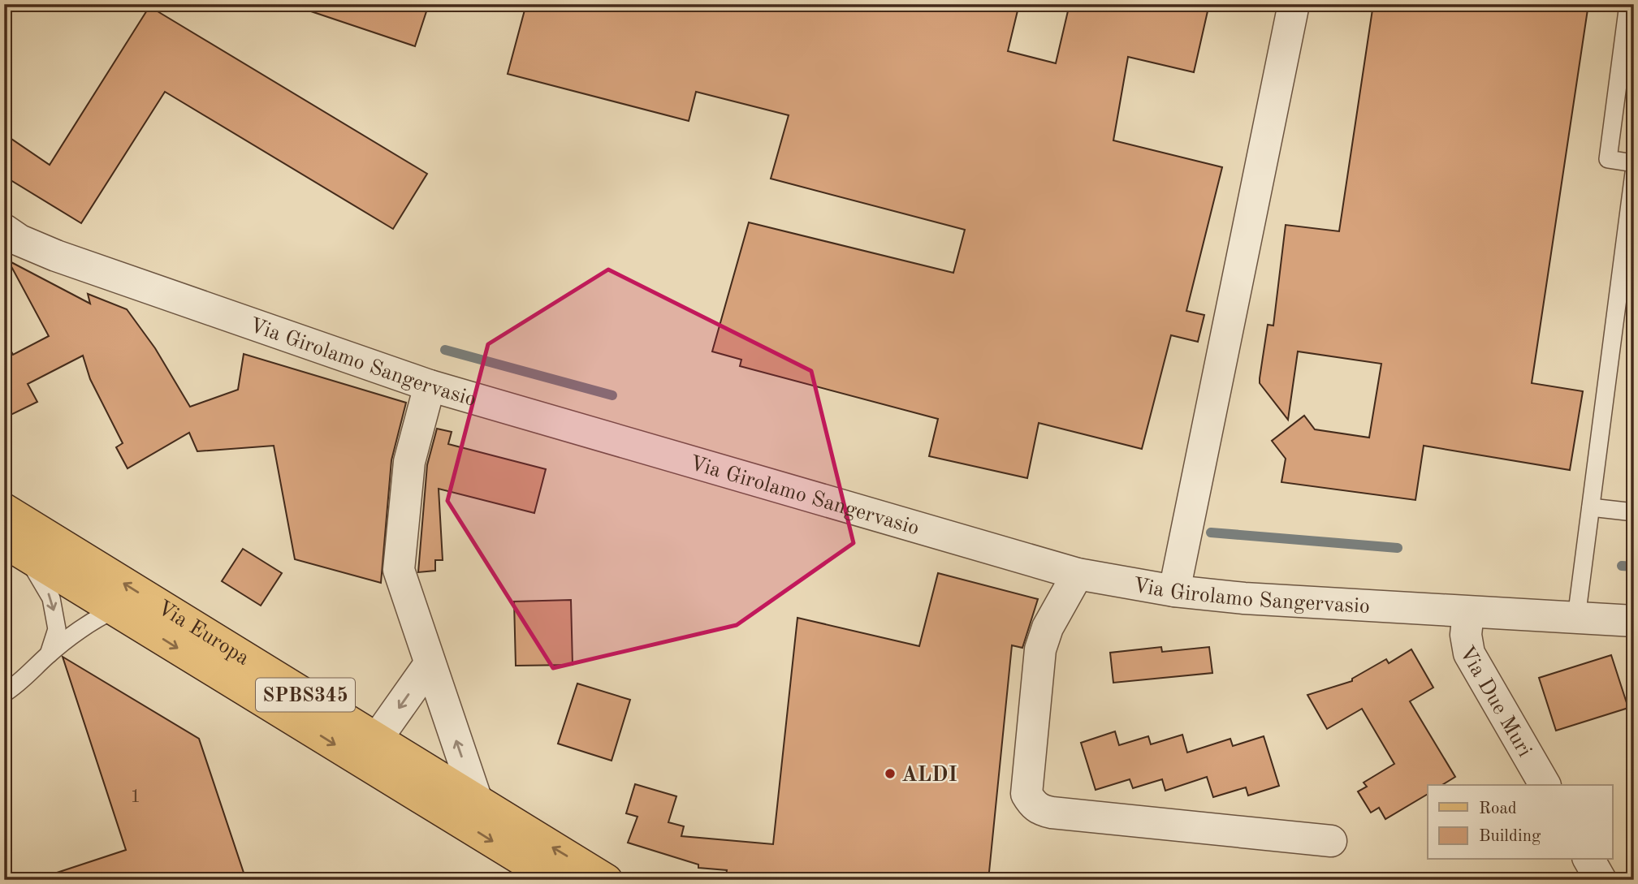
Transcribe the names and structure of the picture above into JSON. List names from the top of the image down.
{
  "streets": {
    "main road": ["Via Europa", "SPBS345"],
    "street": ["Via Girolamo Sangervasio", "Via Due Muri"]
  },
  "crossings": [
    ["Via Girolamo Sangervasio", "Via Due Muri"]
  ],
  "places": ["ALDI"],
  "house_numbers": ["1"],
  "legend": ["Road", "Building"]
}
